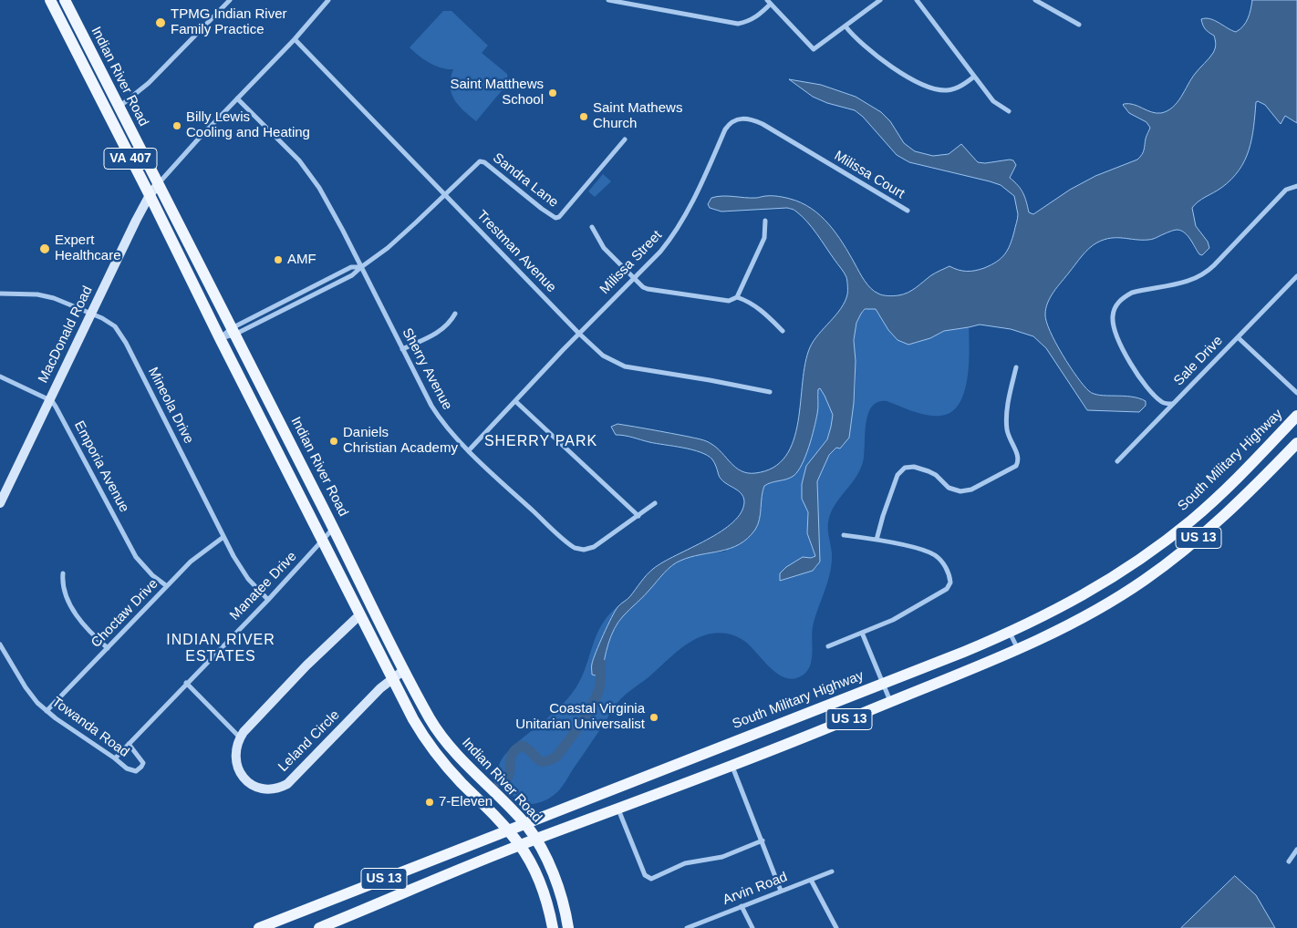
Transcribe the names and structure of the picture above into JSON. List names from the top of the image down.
{
  "streets": {
    "main road": [
      "Indian River Road",
      "VA 407",
      "South Military Highway",
      "US 13"
    ],
    "street": [
      "Milissa Court",
      "Sandra Lane",
      "Trestman Avenue",
      "Milissa Street",
      "MacDonald Road",
      "Sale Drive",
      "Sherry Avenue",
      "Mineola Drive",
      "Emporia Avenue",
      "Manatee Drive",
      "Choctaw Drive",
      "Towanda Road",
      "Leland Circle",
      "Arvin Road"
    ]
  },
  "crossings": [
    ["Indian River Road", "Sandra Lane"],
    ["Indian River Road", "MacDonald Road"],
    ["Indian River Road", "South Military Highway"],
    ["Indian River Road", "US 13"],
    ["Indian River Road", "Manatee Drive"],
    ["Indian River Road", "Leland Circle"],
    ["Milissa Court", "Milissa Street"],
    ["Sandra Lane", "Trestman Avenue"],
    ["Sandra Lane", "Sherry Avenue"],
    ["Trestman Avenue", "Milissa Street"],
    ["Trestman Avenue", "MacDonald Road"],
    ["Milissa Street", "Sherry Avenue"],
    ["MacDonald Road", "Sherry Avenue"],
    ["MacDonald Road", "Mineola Drive"],
    ["MacDonald Road", "Emporia Avenue"],
    ["Mineola Drive", "Manatee Drive"],
    ["Mineola Drive", "Choctaw Drive"],
    ["Emporia Avenue", "Choctaw Drive"],
    ["Manatee Drive", "Towanda Road"],
    ["Choctaw Drive", "Towanda Road"]
  ],
  "districts": ["SHERRY PARK", "INDIAN RIVER ESTATES"],
  "places": [
    "TPMG Indian River Family Practice",
    "Saint Matthews School",
    "Saint Mathews Church",
    "Billy Lewis Cooling and Heating",
    "Expert Healthcare",
    "AMF",
    "Daniels Christian Academy",
    "Coastal Virginia Unitarian Universalist",
    "7-Eleven"
  ]
}
